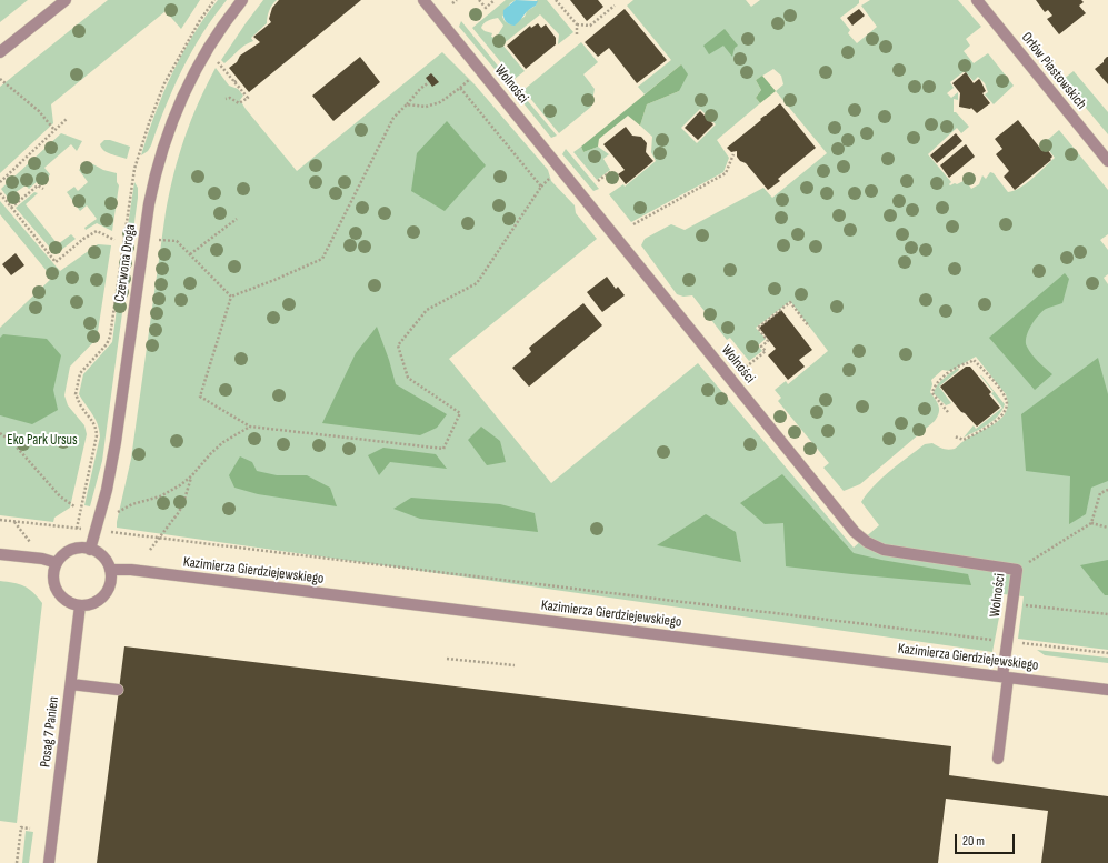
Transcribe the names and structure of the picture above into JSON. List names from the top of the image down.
{
  "streets": {
    "street": [
      "Orłów Piastowskich",
      "Wolności",
      "Czerwona Droga",
      "Kazimierza Gierdziejewskiego",
      "Posag 7 Panien"
    ]
  },
  "crossings": [
    ["Wolności", "Kazimierza Gierdziejewskiego"],
    ["Czerwona Droga", "Kazimierza Gierdziejewskiego"],
    ["Czerwona Droga", "Posag 7 Panien"],
    ["Kazimierza Gierdziejewskiego", "Posag 7 Panien"]
  ],
  "parks": ["Eko Park Ursus"],
  "scale_bar": "20 m"
}
